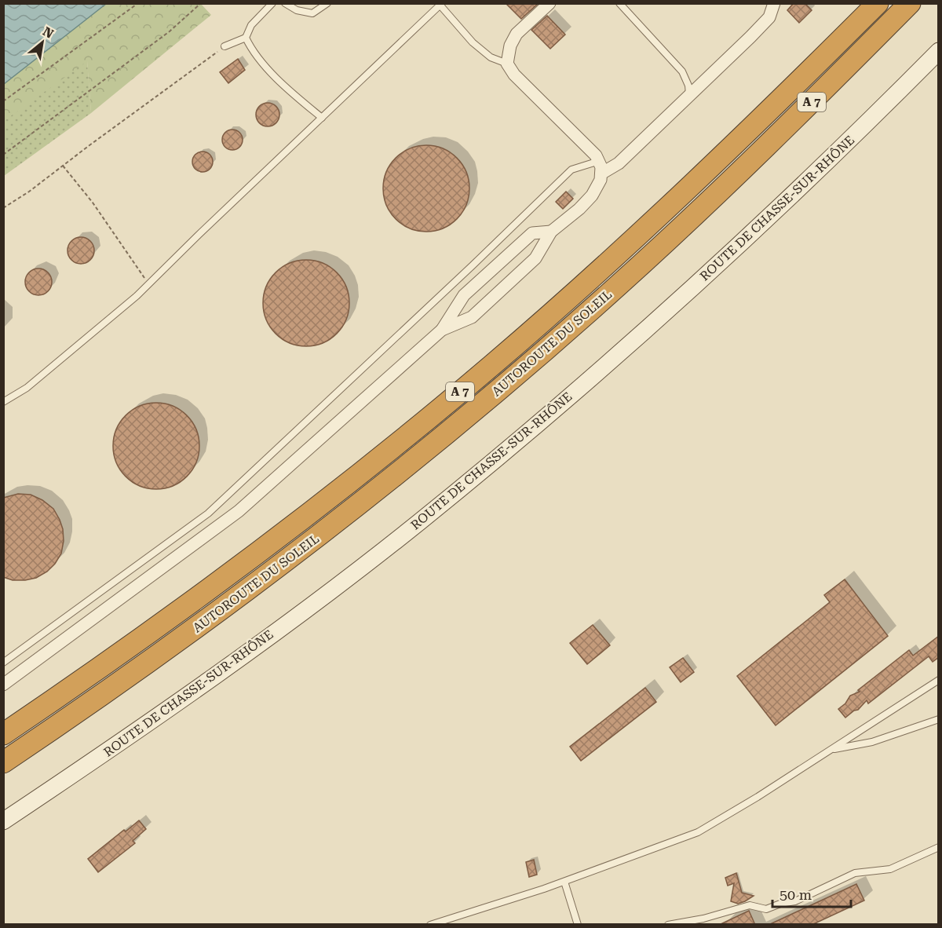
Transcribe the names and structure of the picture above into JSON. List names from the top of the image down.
{
  "streets": {
    "highway": ["A 7", "AUTOROUTE DU SOLEIL"],
    "main road": ["ROUTE DE CHASSE-SUR-RHÔNE"]
  },
  "scale_bar": "50 m",
  "north": "top right"
}
